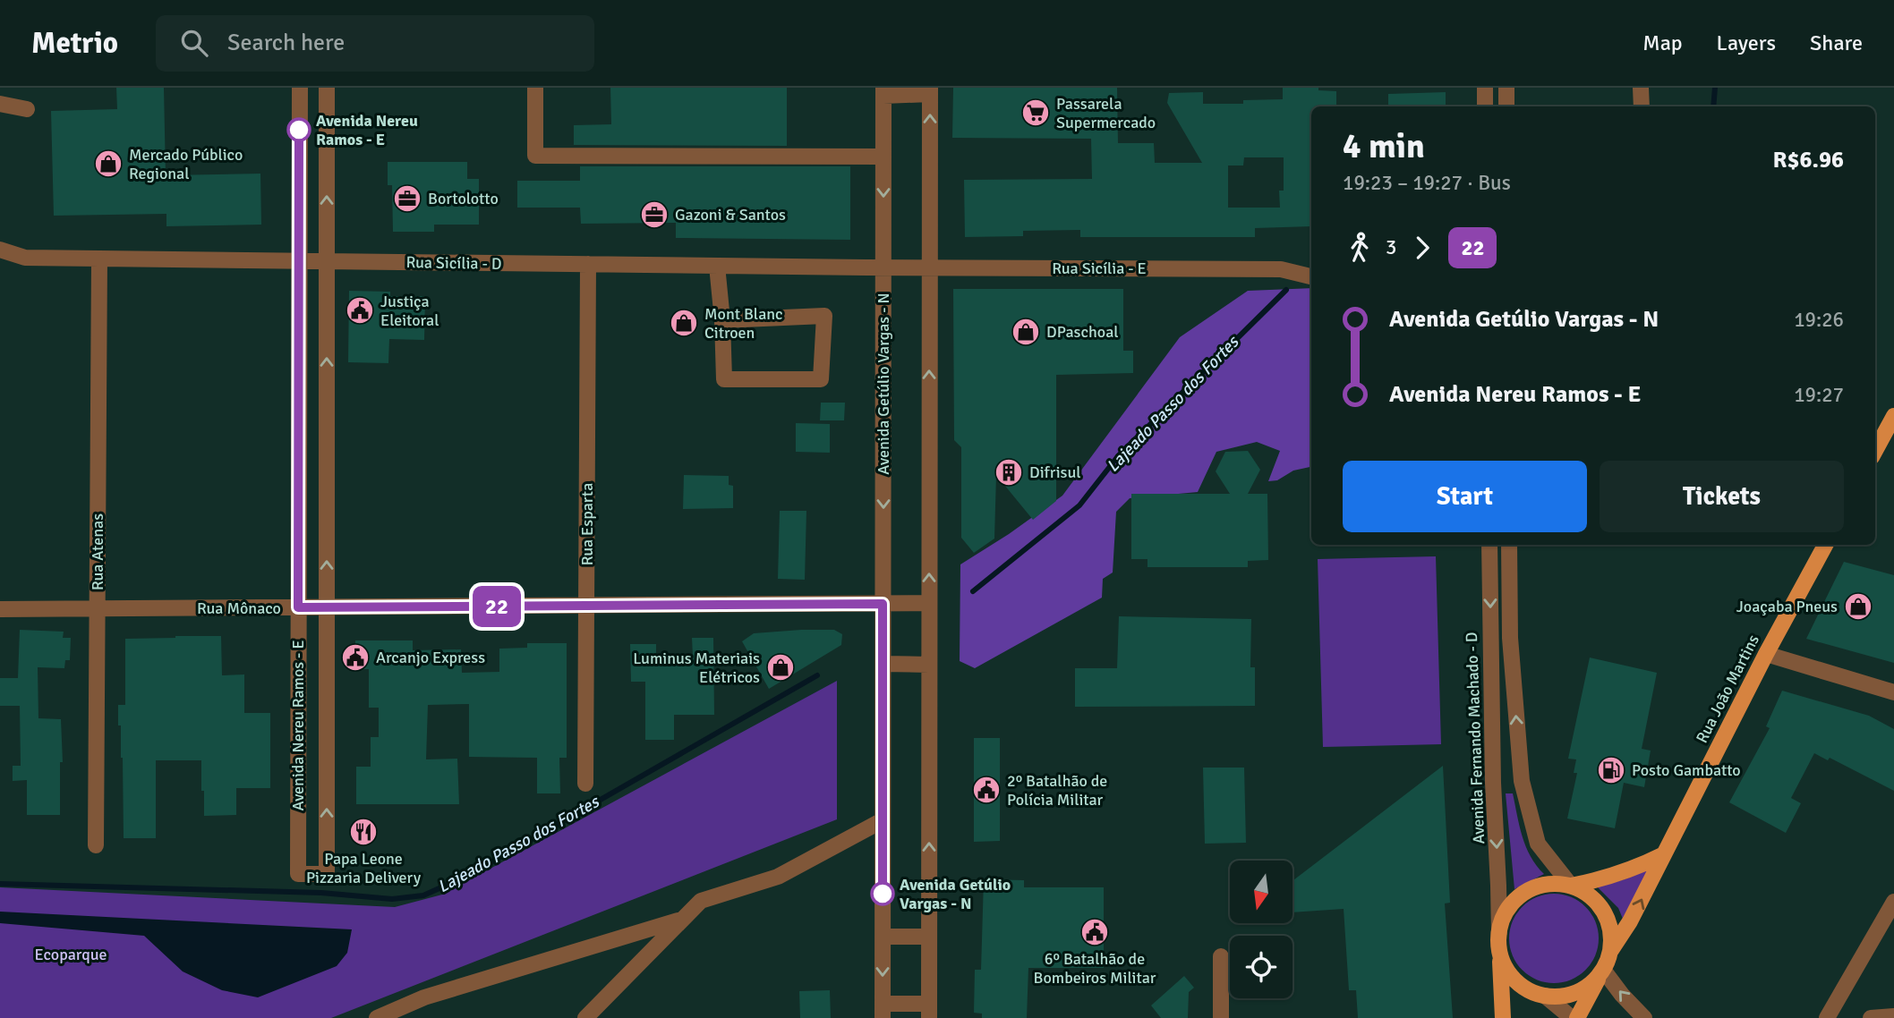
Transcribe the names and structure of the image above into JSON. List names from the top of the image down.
{
  "streets": {
    "main road": ["Rua João Martins"],
    "street": [
      "Rua Sicília - D",
      "Rua Sicília - E",
      "Avenida Getúlio Vargas - N",
      "Rua Esparta",
      "Rua Atenas",
      "Rua Mônaco",
      "Avenida Nereu Ramos - E",
      "Avenida Fernando Machado - D"
    ]
  },
  "crossings": [
    ["Rua Sicília - D", "Rua Sicília - E"],
    ["Rua Sicília - D", "Avenida Getúlio Vargas - N"],
    ["Rua Sicília - D", "Rua Esparta"],
    ["Rua Sicília - D", "Rua Atenas"],
    ["Rua Sicília - D", "Avenida Nereu Ramos - E"],
    ["Rua Sicília - E", "Avenida Getúlio Vargas - N"],
    ["Avenida Getúlio Vargas - N", "Rua Mônaco"],
    ["Rua Esparta", "Rua Mônaco"],
    ["Rua Atenas", "Rua Mônaco"],
    ["Rua Mônaco", "Avenida Nereu Ramos - E"],
    ["Rua João Martins", "Avenida Fernando Machado - D"]
  ],
  "water": ["Lajeado Passo dos Fortes"],
  "parks": ["Ecoparque"],
  "places": {
    "supermarket": ["Passarela Supermercado"],
    "other": ["Avenida Nereu Ramos - E", "Avenida Getúlio Vargas - N"],
    "shop": [
      "Mercado Público Regional",
      "Mont Blanc Citroen",
      "DPaschoal",
      "Joaçaba Pneus",
      "Luminus Materiais Elétricos"
    ],
    "office": ["Bortolotto", "Gazoni & Santos"],
    "public building": [
      "Justiça Eleitoral",
      "Arcanjo Express",
      "2º Batalhão de Polícia Militar",
      "6º Batalhão de Bombeiros Militar"
    ],
    "building": ["Difrisul"],
    "fuel station": ["Posto Gambatto"],
    "restaurant": ["Papa Leone Pizzaria Delivery"]
  },
  "lines": ["bus line 22"],
  "north": "bottom",
  "page": {
    "header": "Metrio",
    "search": "Search here",
    "nav": ["Map", "Layers", "Share"],
    "on_map": "22",
    "heading": ["4 min", "19:23 – 19:27 · Bus", "R$6.96"],
    "legs": ["3", "22"],
    "list": [
      {
        "name": "Avenida Getúlio Vargas - N",
        "value": "19:26"
      },
      {
        "name": "Avenida Nereu Ramos - E",
        "value": "19:27"
      }
    ],
    "buttons": ["Start", "Tickets"]
  }
}
